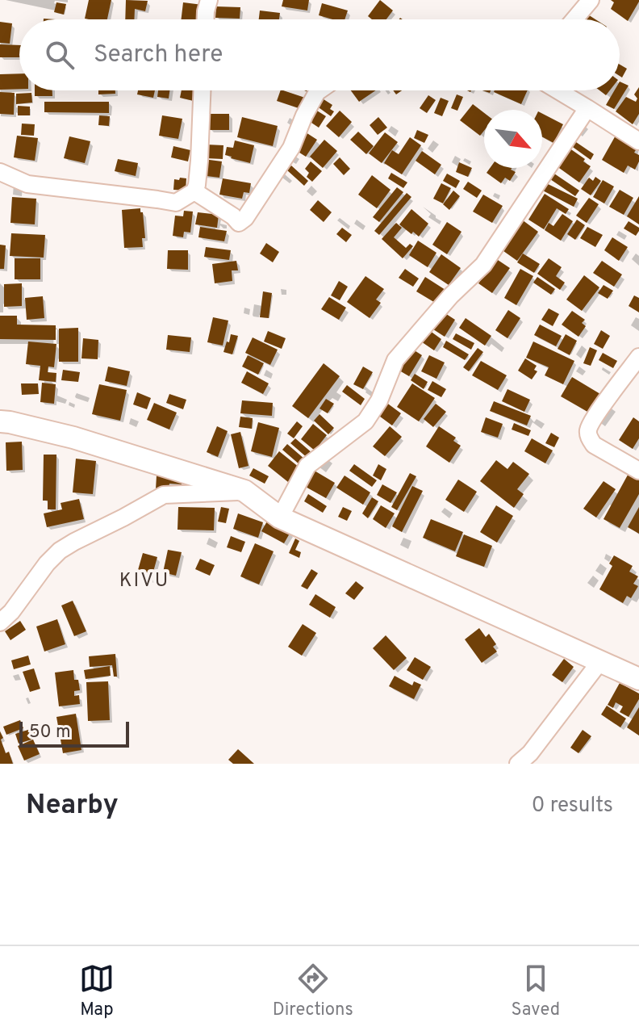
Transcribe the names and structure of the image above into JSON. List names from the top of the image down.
{
  "districts": ["KIVU"],
  "scale_bar": "50 m",
  "north": "bottom right",
  "page": {
    "search": "Search here",
    "scale": "50 m",
    "heading": ["Nearby", "0 results"],
    "nav": ["Map", "Directions", "Saved"]
  }
}
